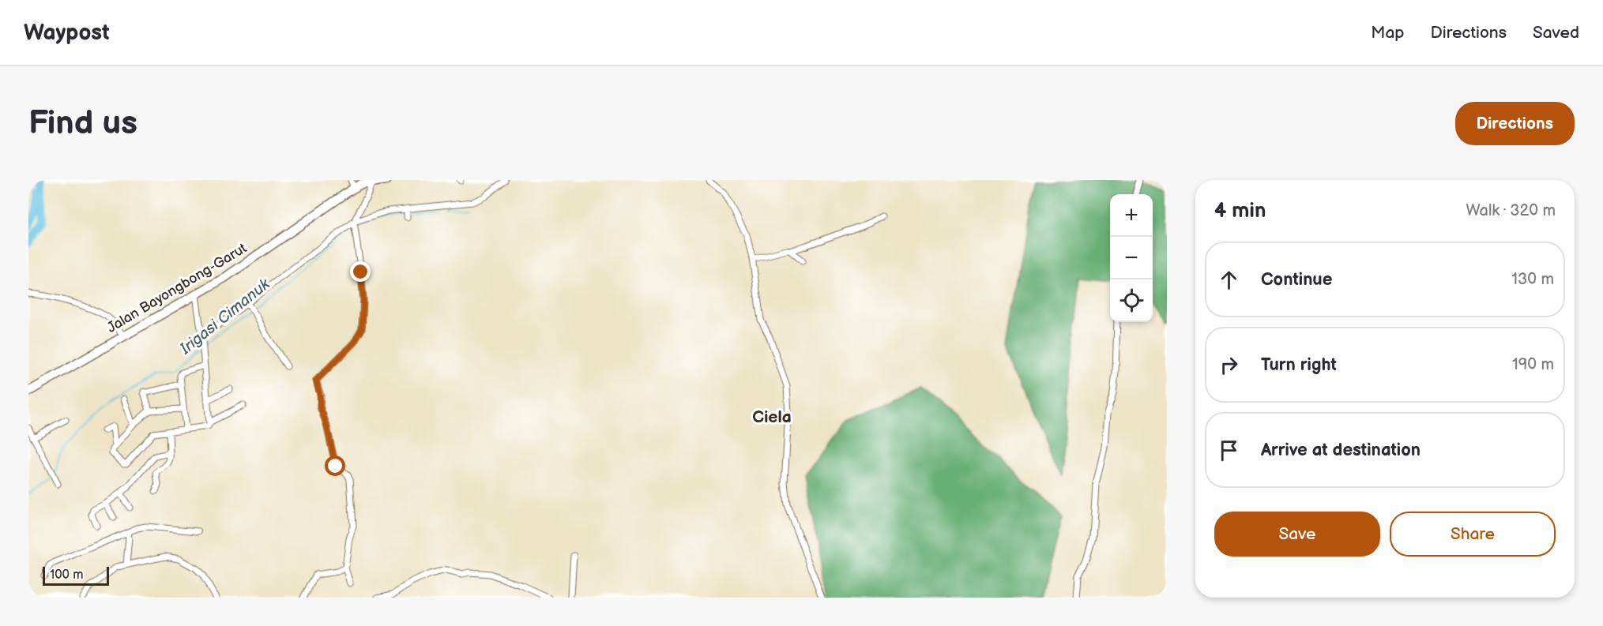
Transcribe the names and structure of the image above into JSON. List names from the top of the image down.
{
  "streets": {
    "main road": ["Jalan Bayongbong-Garut"]
  },
  "districts": ["Ciela"],
  "water": ["Irigasi Cimanuk"],
  "scale_bar": "100 m",
  "page": {
    "header": "Waypost",
    "nav": ["Map", "Directions", "Saved"],
    "buttons": [
      "Directions",
      ["Save", "Share"]
    ],
    "title": "Find us",
    "heading": ["4 min", "Walk · 320 m"],
    "map_buttons": ["+", "−"],
    "list": [
      ["Continue", "130 m"],
      ["Turn right", "190 m"],
      "Arrive at destination"
    ],
    "scale": "100 m"
  }
}
